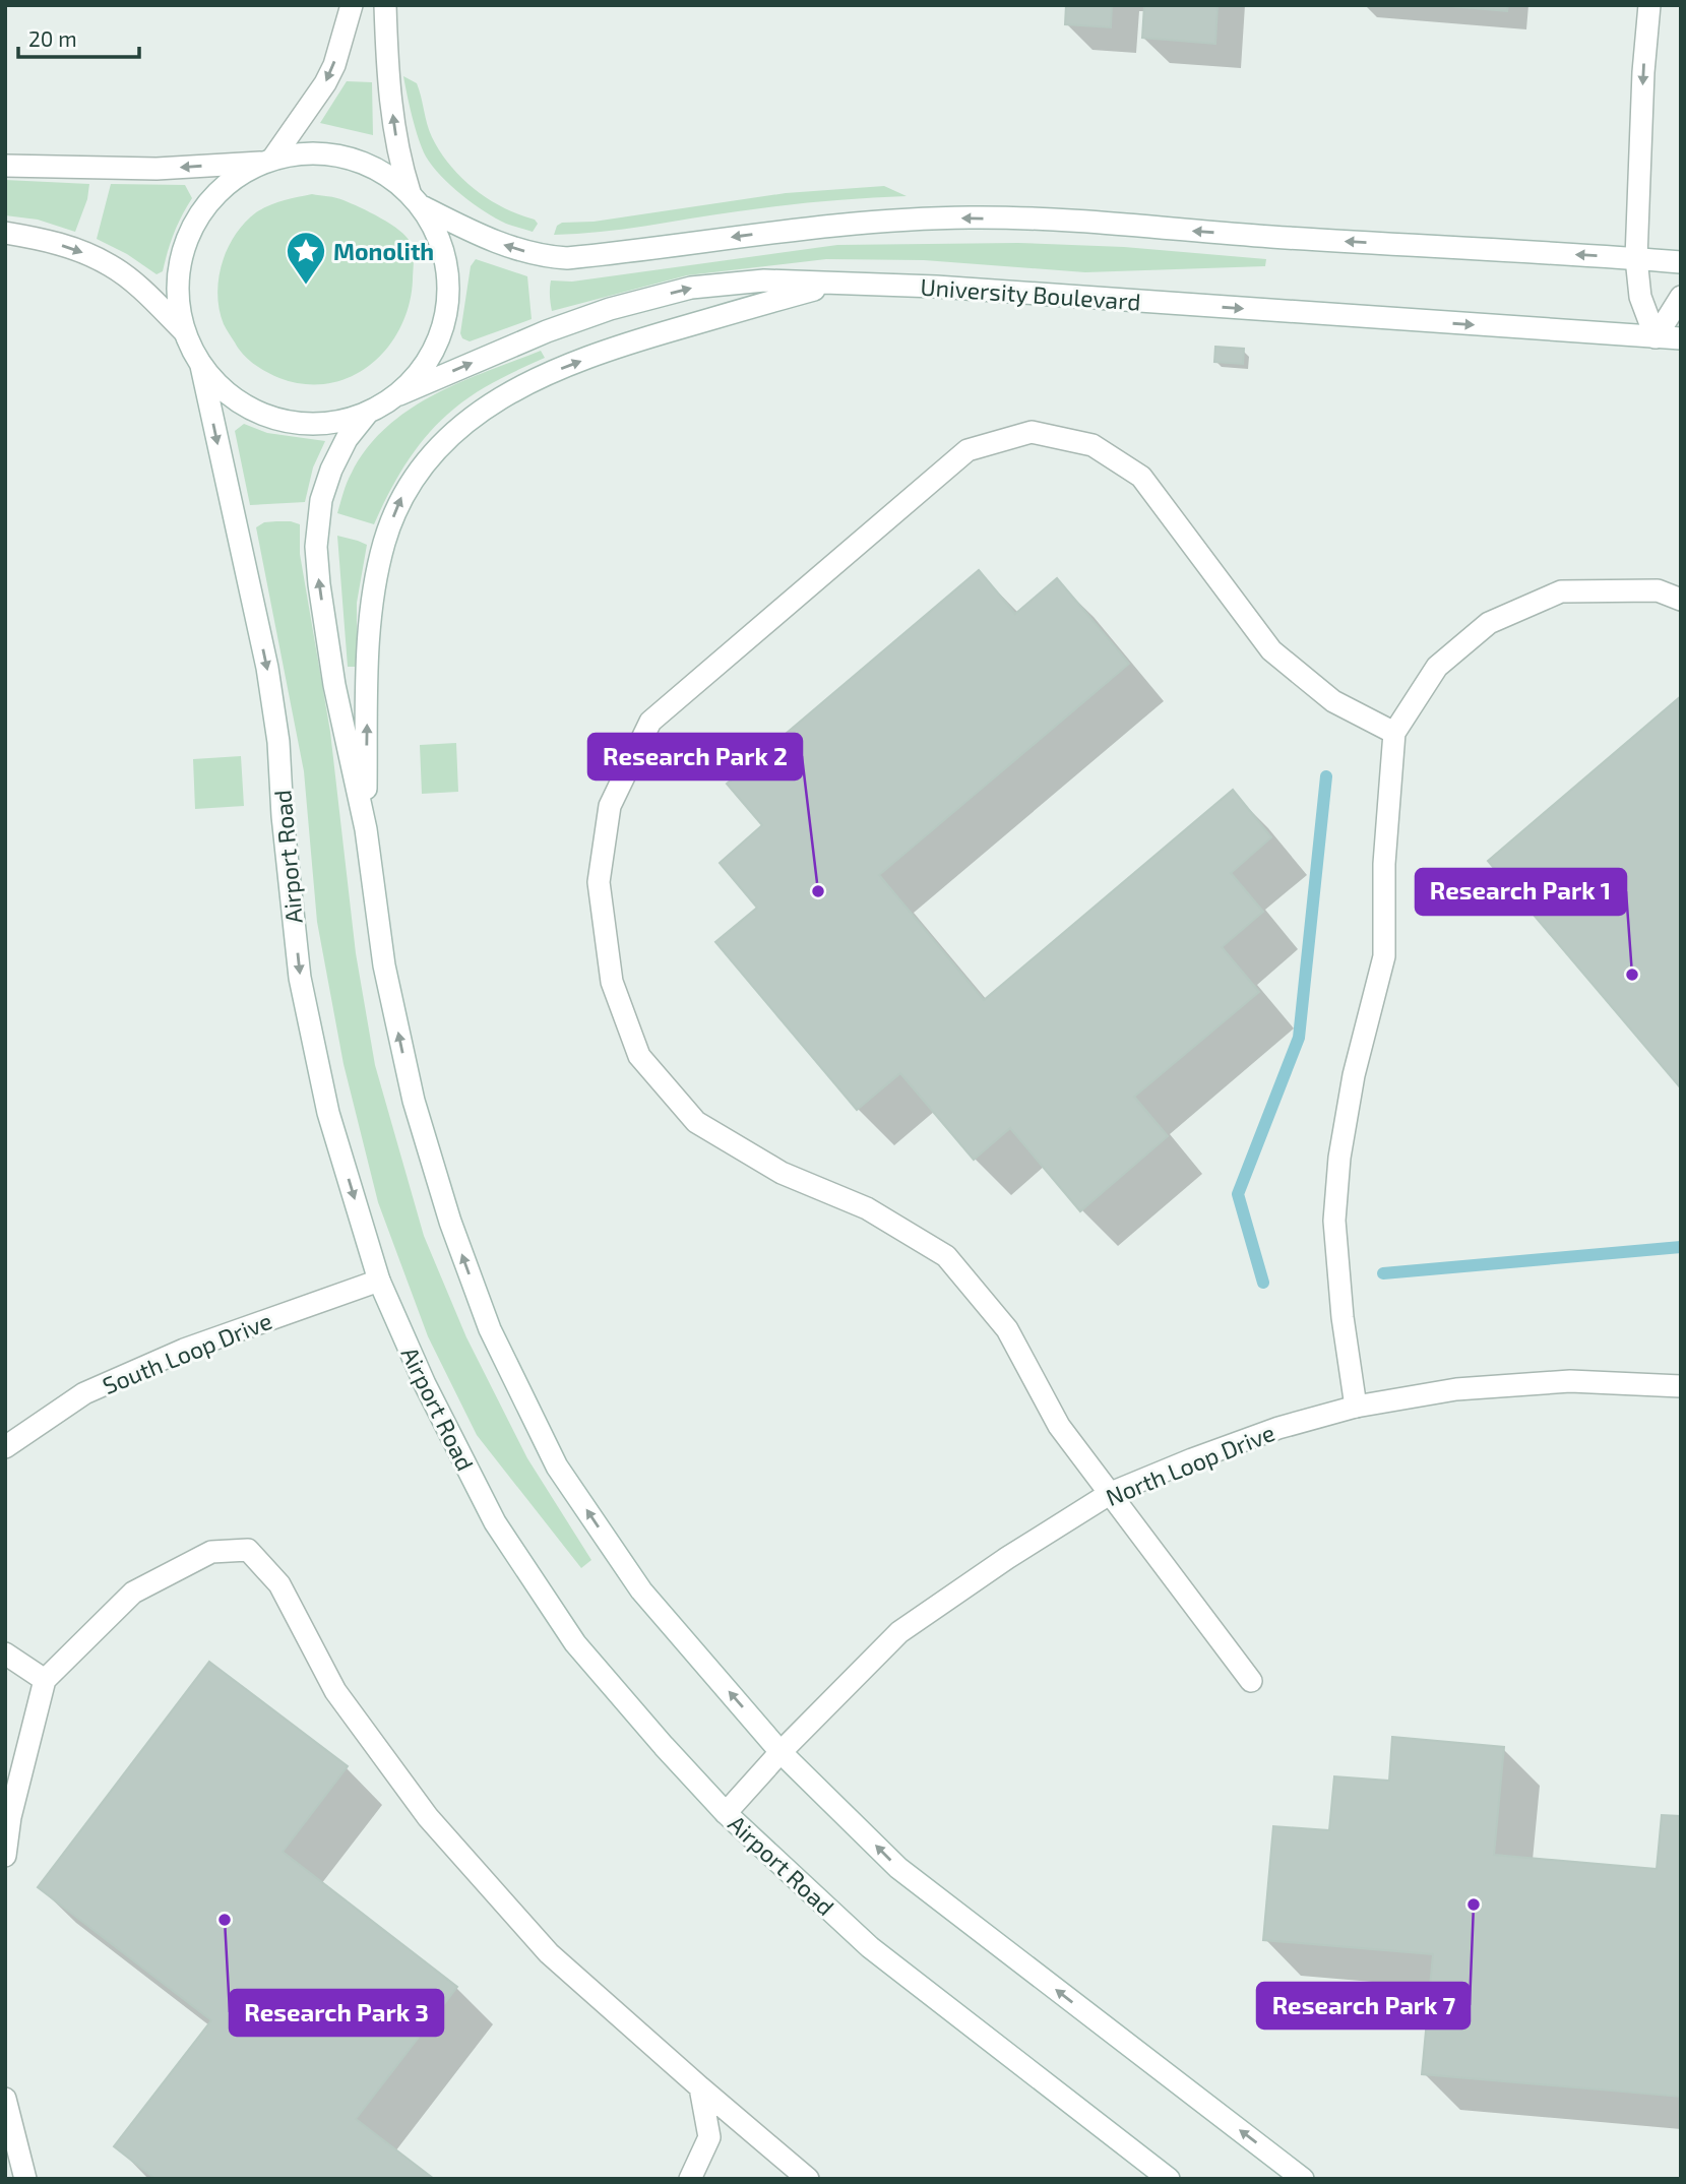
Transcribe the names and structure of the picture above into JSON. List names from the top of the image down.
{
  "streets": {
    "main road": [
      "University Boulevard",
      "Airport Road",
      "South Loop Drive",
      "North Loop Drive"
    ]
  },
  "crossings": [
    ["Airport Road", "South Loop Drive"],
    ["Airport Road", "North Loop Drive"]
  ],
  "places": {
    "place": ["Monolith"],
    "other": [
      "Research Park 2",
      "Research Park 1",
      "Research Park 7",
      "Research Park 3"
    ]
  },
  "scale_bar": "20 m"
}
